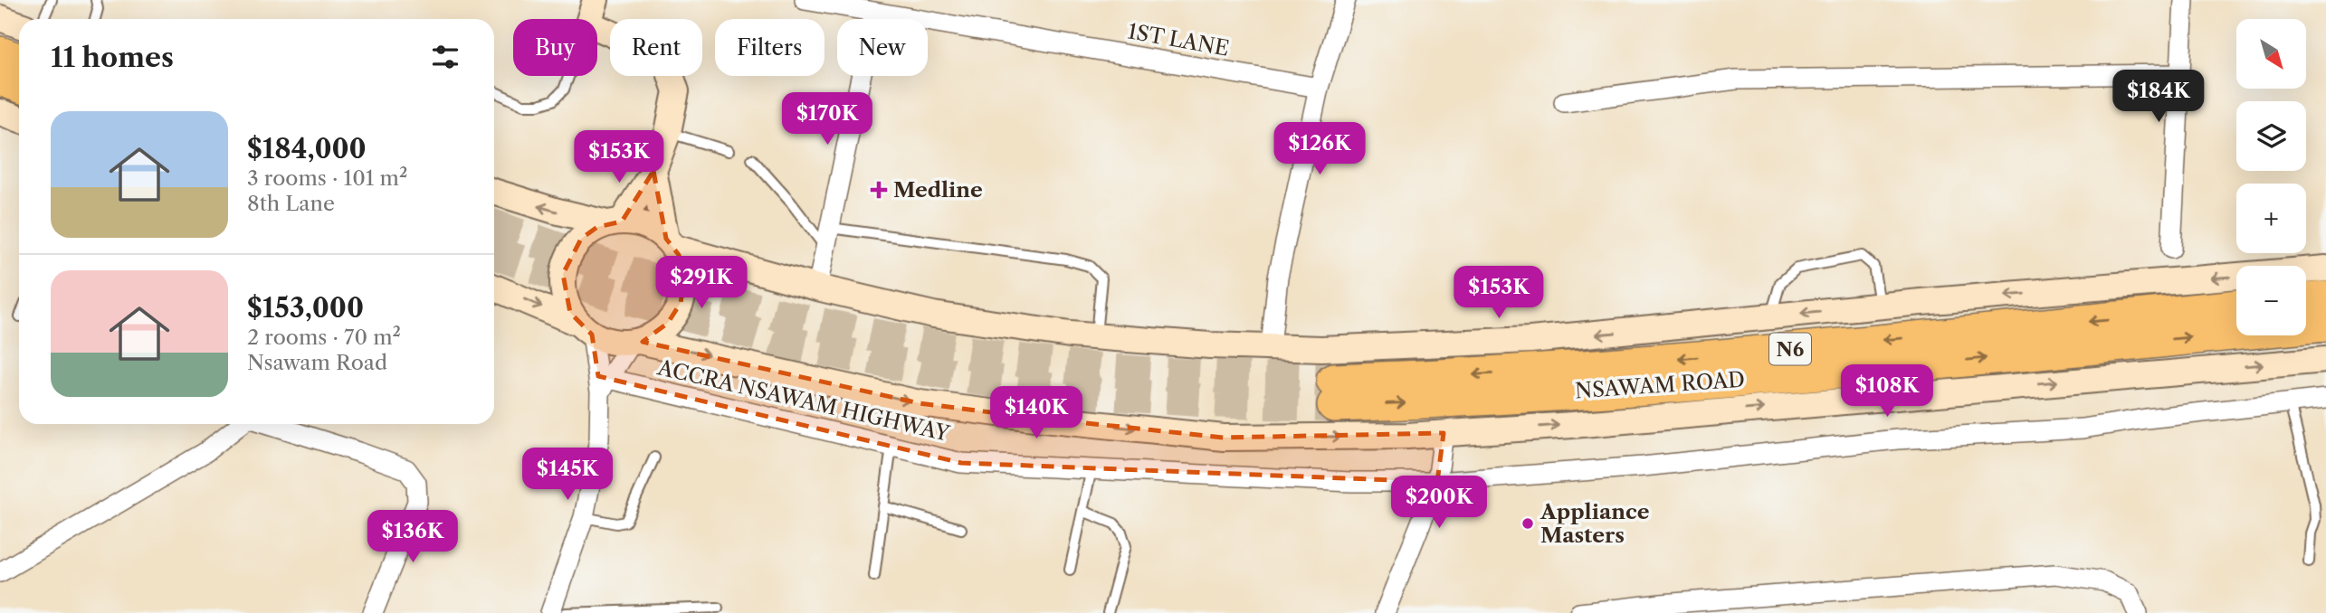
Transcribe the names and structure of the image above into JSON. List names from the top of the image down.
{
  "streets": {
    "highway": ["N6", "NSAWAM ROAD"],
    "street": ["1ST LANE", "ACCRA NSAWAM HIGHWAY"]
  },
  "places": {
    "health": ["Medline"],
    "other": ["Appliance Masters"]
  },
  "north": "bottom right",
  "page": {
    "map_buttons": ["+", "−"],
    "chip": [
      "Buy",
      "Rent",
      "Filters",
      "New"
    ],
    "heading": "11 homes",
    "price": [
      "$184K",
      "$170K",
      "$126K",
      "$153K",
      "$291K",
      "$153K",
      "$108K",
      "$140K",
      "$145K",
      "$200K",
      "$136K"
    ],
    "list": [
      {
        "name": "$184,000",
        "note": "3 rooms · 101 m² · 8th Lane"
      },
      {
        "name": "$153,000",
        "note": "2 rooms · 70 m² · Nsawam Road"
      }
    ]
  }
}
